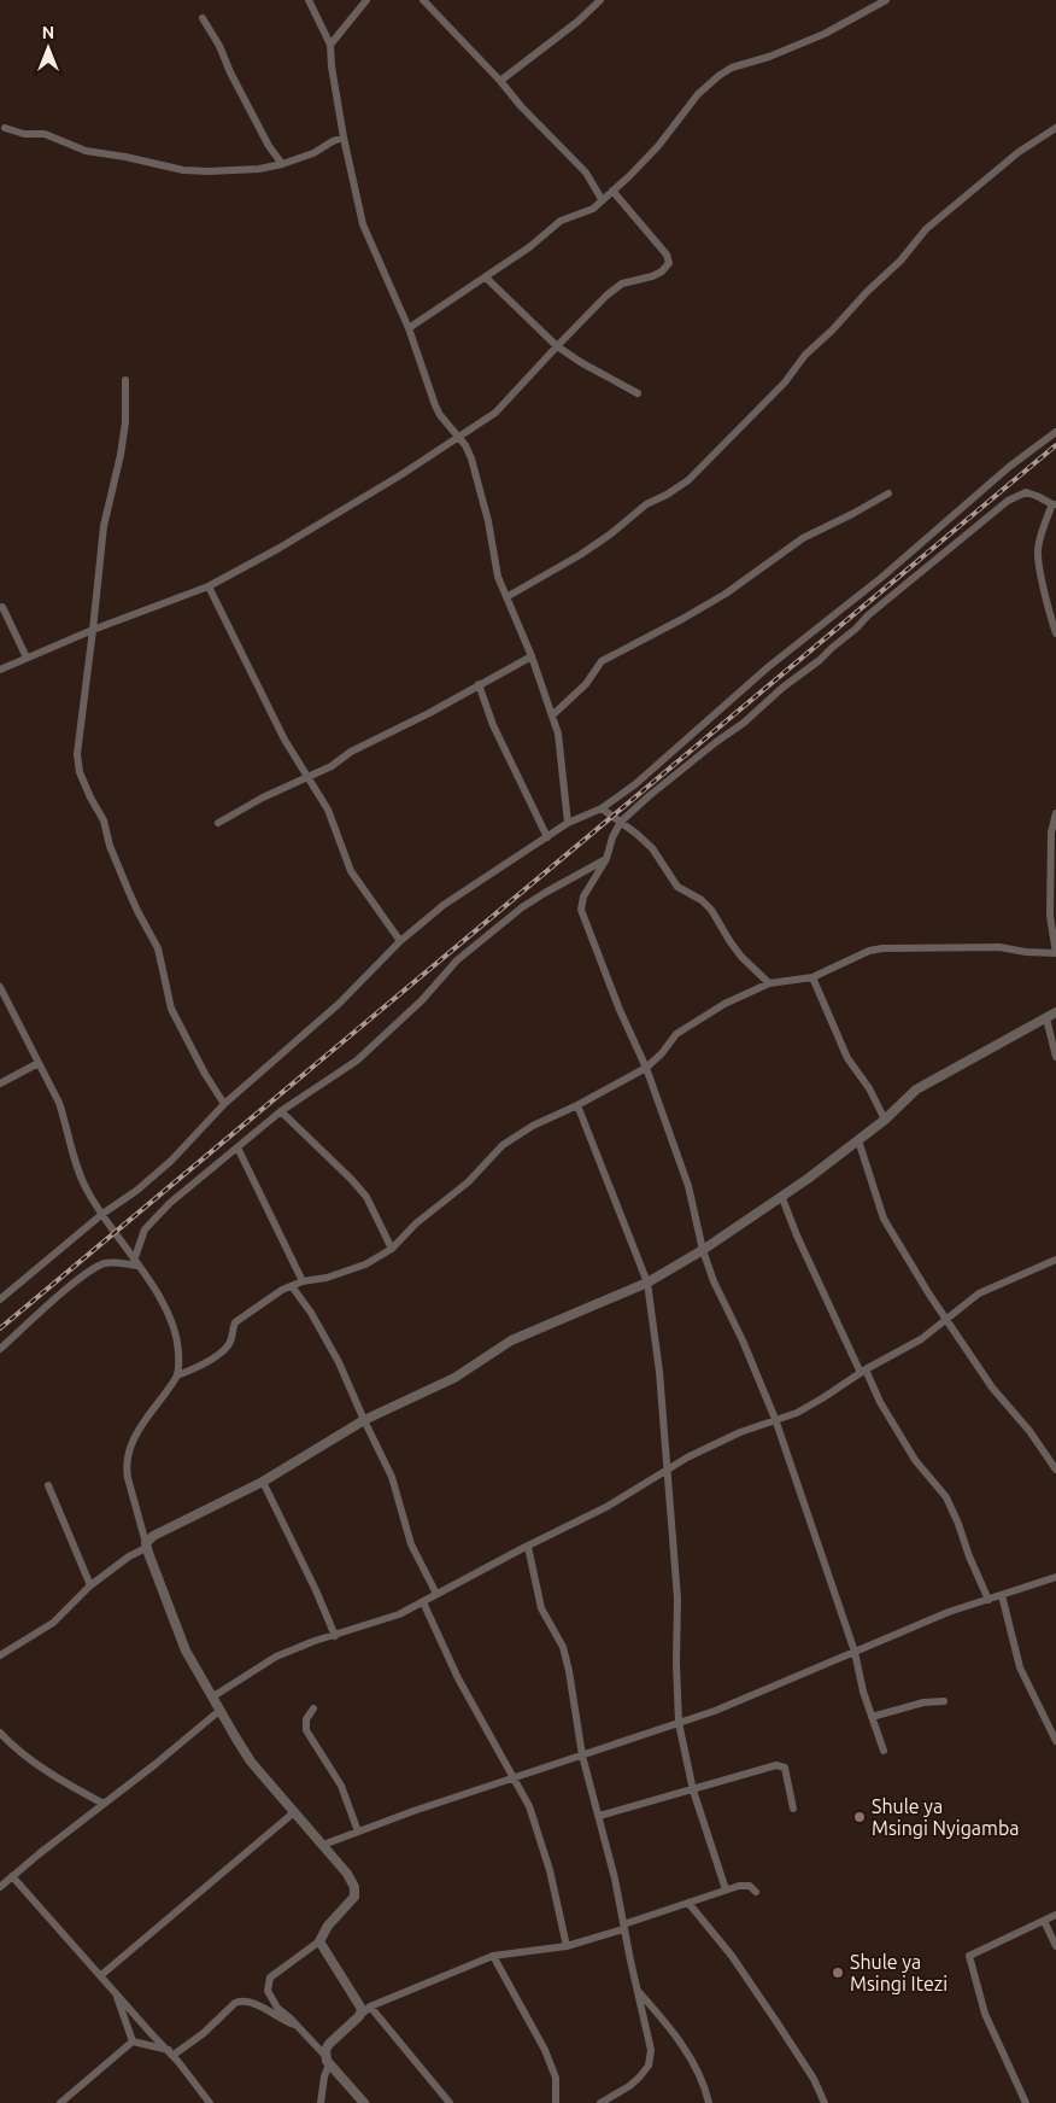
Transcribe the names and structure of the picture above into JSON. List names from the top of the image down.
{
  "places": ["Shule ya Msingi Nyigamba", "Shule ya Msingi Itezi"],
  "north": "top"
}
